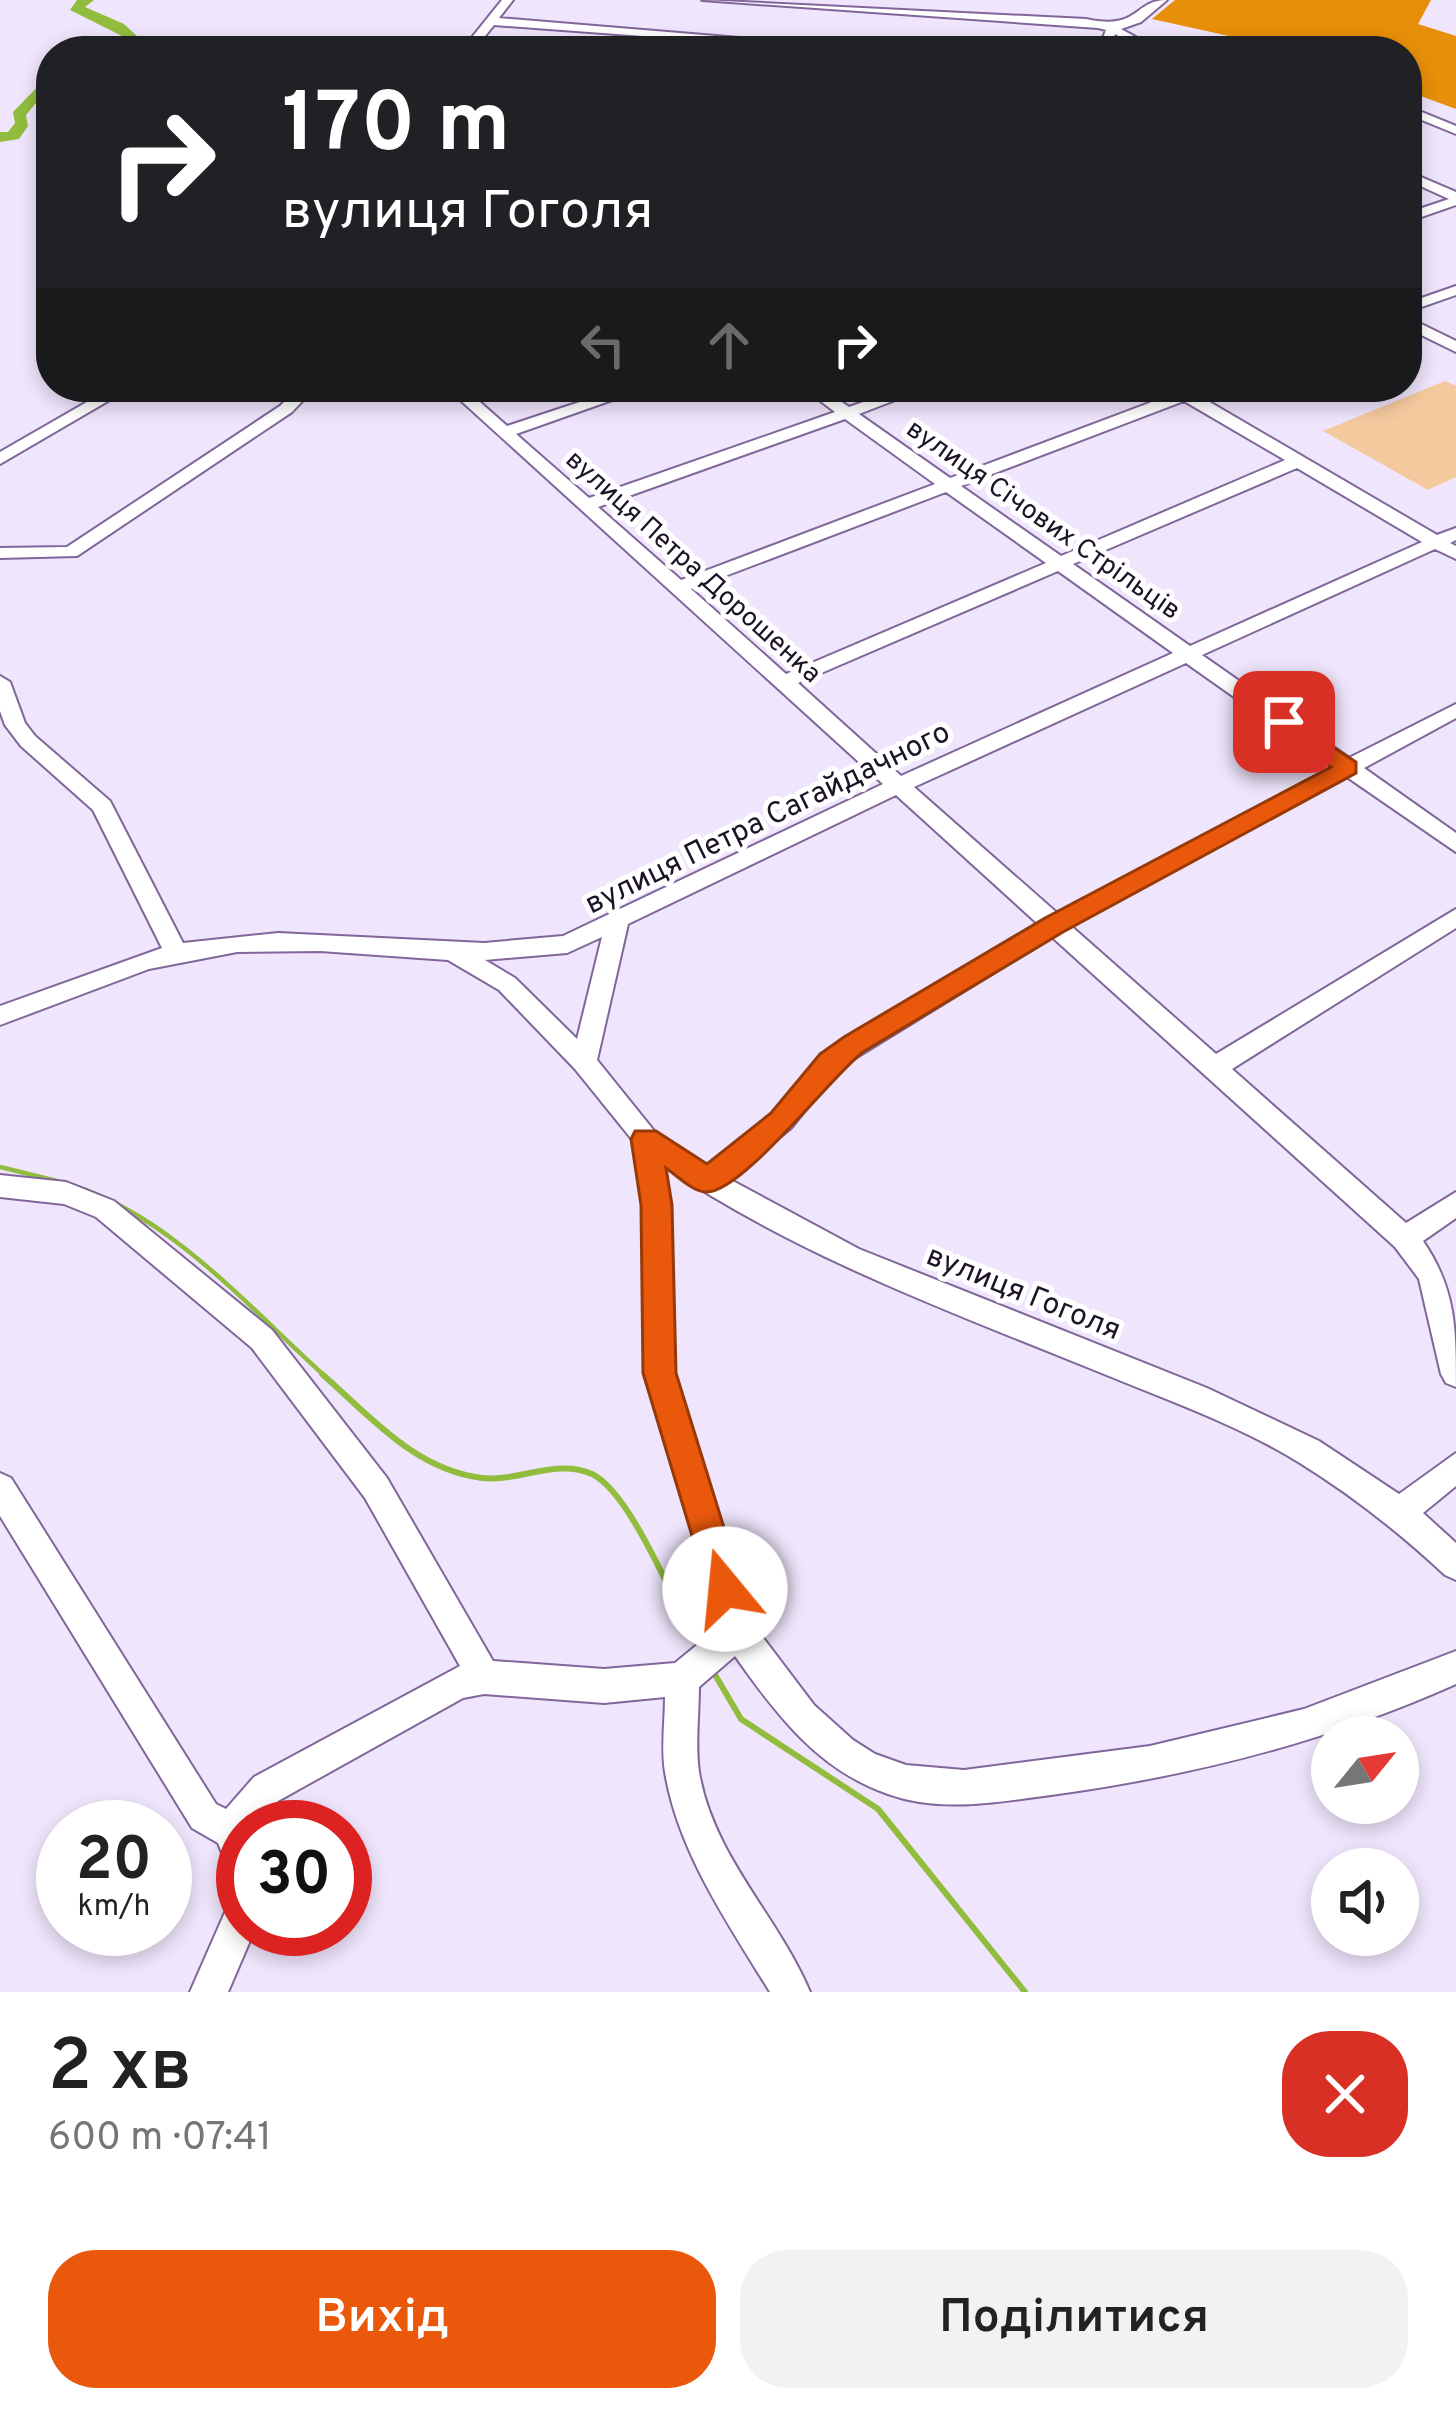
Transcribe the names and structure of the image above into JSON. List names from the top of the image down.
{
  "streets": {
    "street": [
      "вулиця Січових Стрільців",
      "вулиця Петра Дорошенка",
      "вулиця Петра Сагайдачного",
      "вулиця Гоголя"
    ]
  },
  "crossings": [
    ["вулиця Січових Стрільців", "вулиця Петра Сагайдачного"],
    ["вулиця Петра Дорошенка", "вулиця Петра Сагайдачного"],
    ["вулиця Петра Сагайдачного", "вулиця Гоголя"]
  ],
  "north": "top right",
  "page": {
    "turn": ["170 m", "вулиця Гоголя"],
    "speed": "20 km/h",
    "limit": "30",
    "heading": ["2 хв", "600 m · 07:41"],
    "buttons": ["Вихід", "Поділитися"]
  }
}
